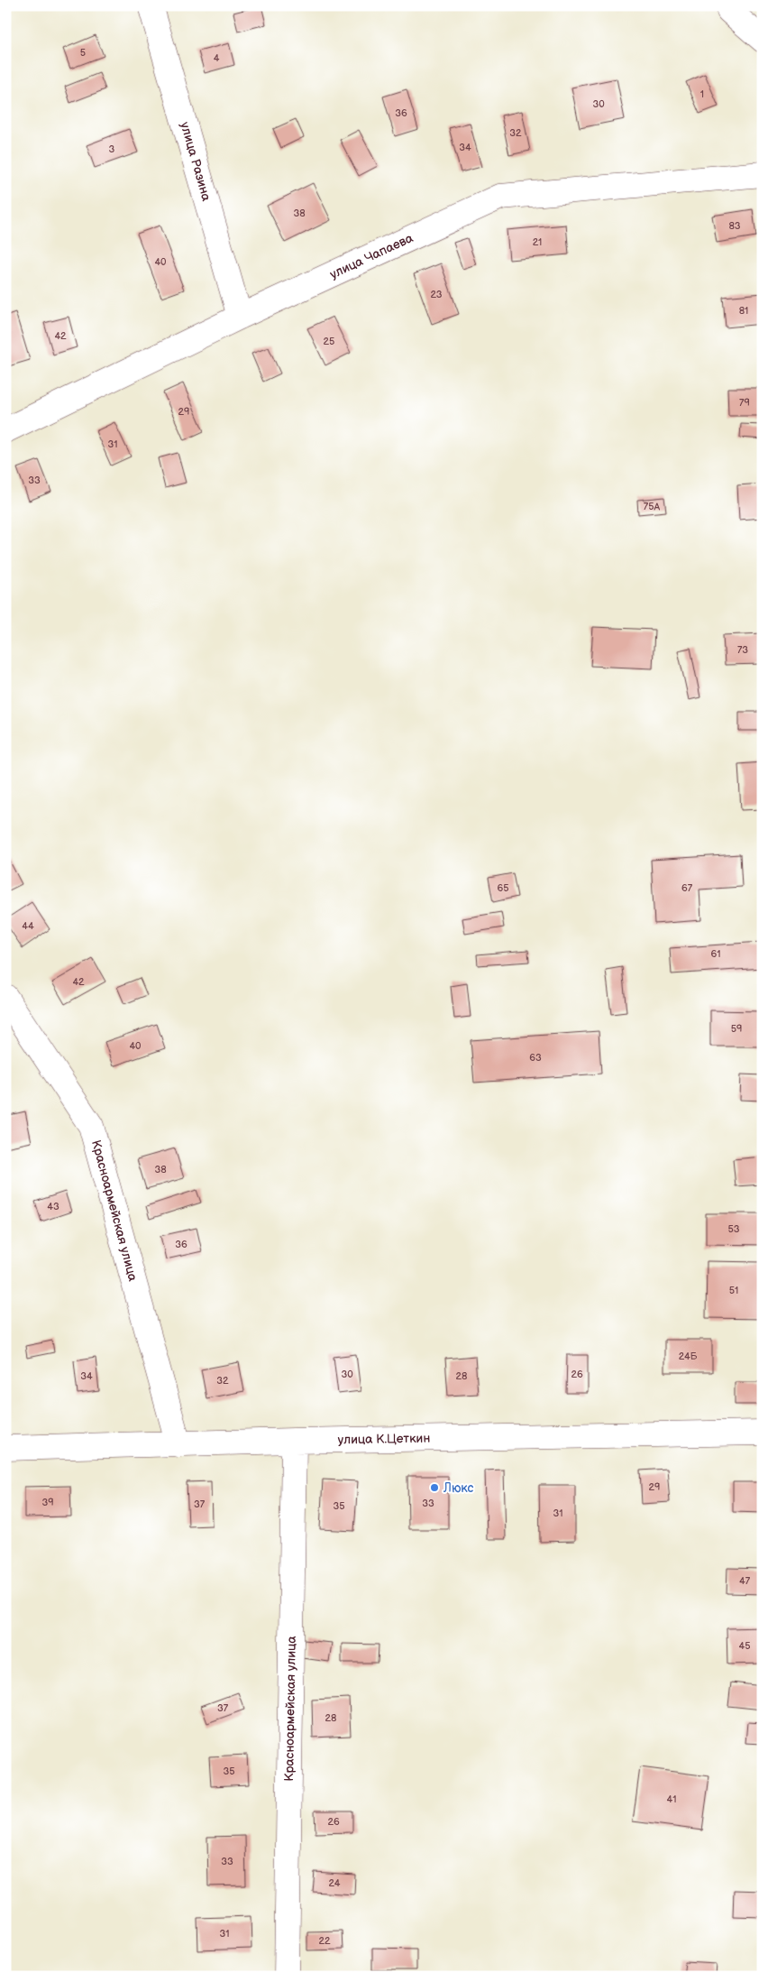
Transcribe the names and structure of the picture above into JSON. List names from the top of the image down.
{
  "streets": {
    "street": [
      "улица Разина",
      "улица Чапаева",
      "Красноармейская улица",
      "улица К.Цеткин"
    ]
  },
  "crossings": [
    ["улица Разина", "улица Чапаева"],
    ["Красноармейская улица", "улица К.Цеткин"]
  ],
  "places": ["Люкс"],
  "house_numbers": [
    "5",
    "4",
    "1",
    "30",
    "36",
    "32",
    "34",
    "3",
    "38",
    "83",
    "21",
    "40",
    "23",
    "81",
    "42",
    "25",
    "79",
    "29",
    "31",
    "33",
    "75А",
    "73",
    "65",
    "67",
    "44",
    "61",
    "42",
    "59",
    "40",
    "63",
    "38",
    "43",
    "53",
    "36",
    "51",
    "24Б",
    "30",
    "26",
    "34",
    "28",
    "32",
    "29",
    "39",
    "33",
    "37",
    "35",
    "31",
    "47",
    "45",
    "37",
    "28",
    "35",
    "41",
    "26",
    "33",
    "24",
    "31",
    "22"
  ]
}
